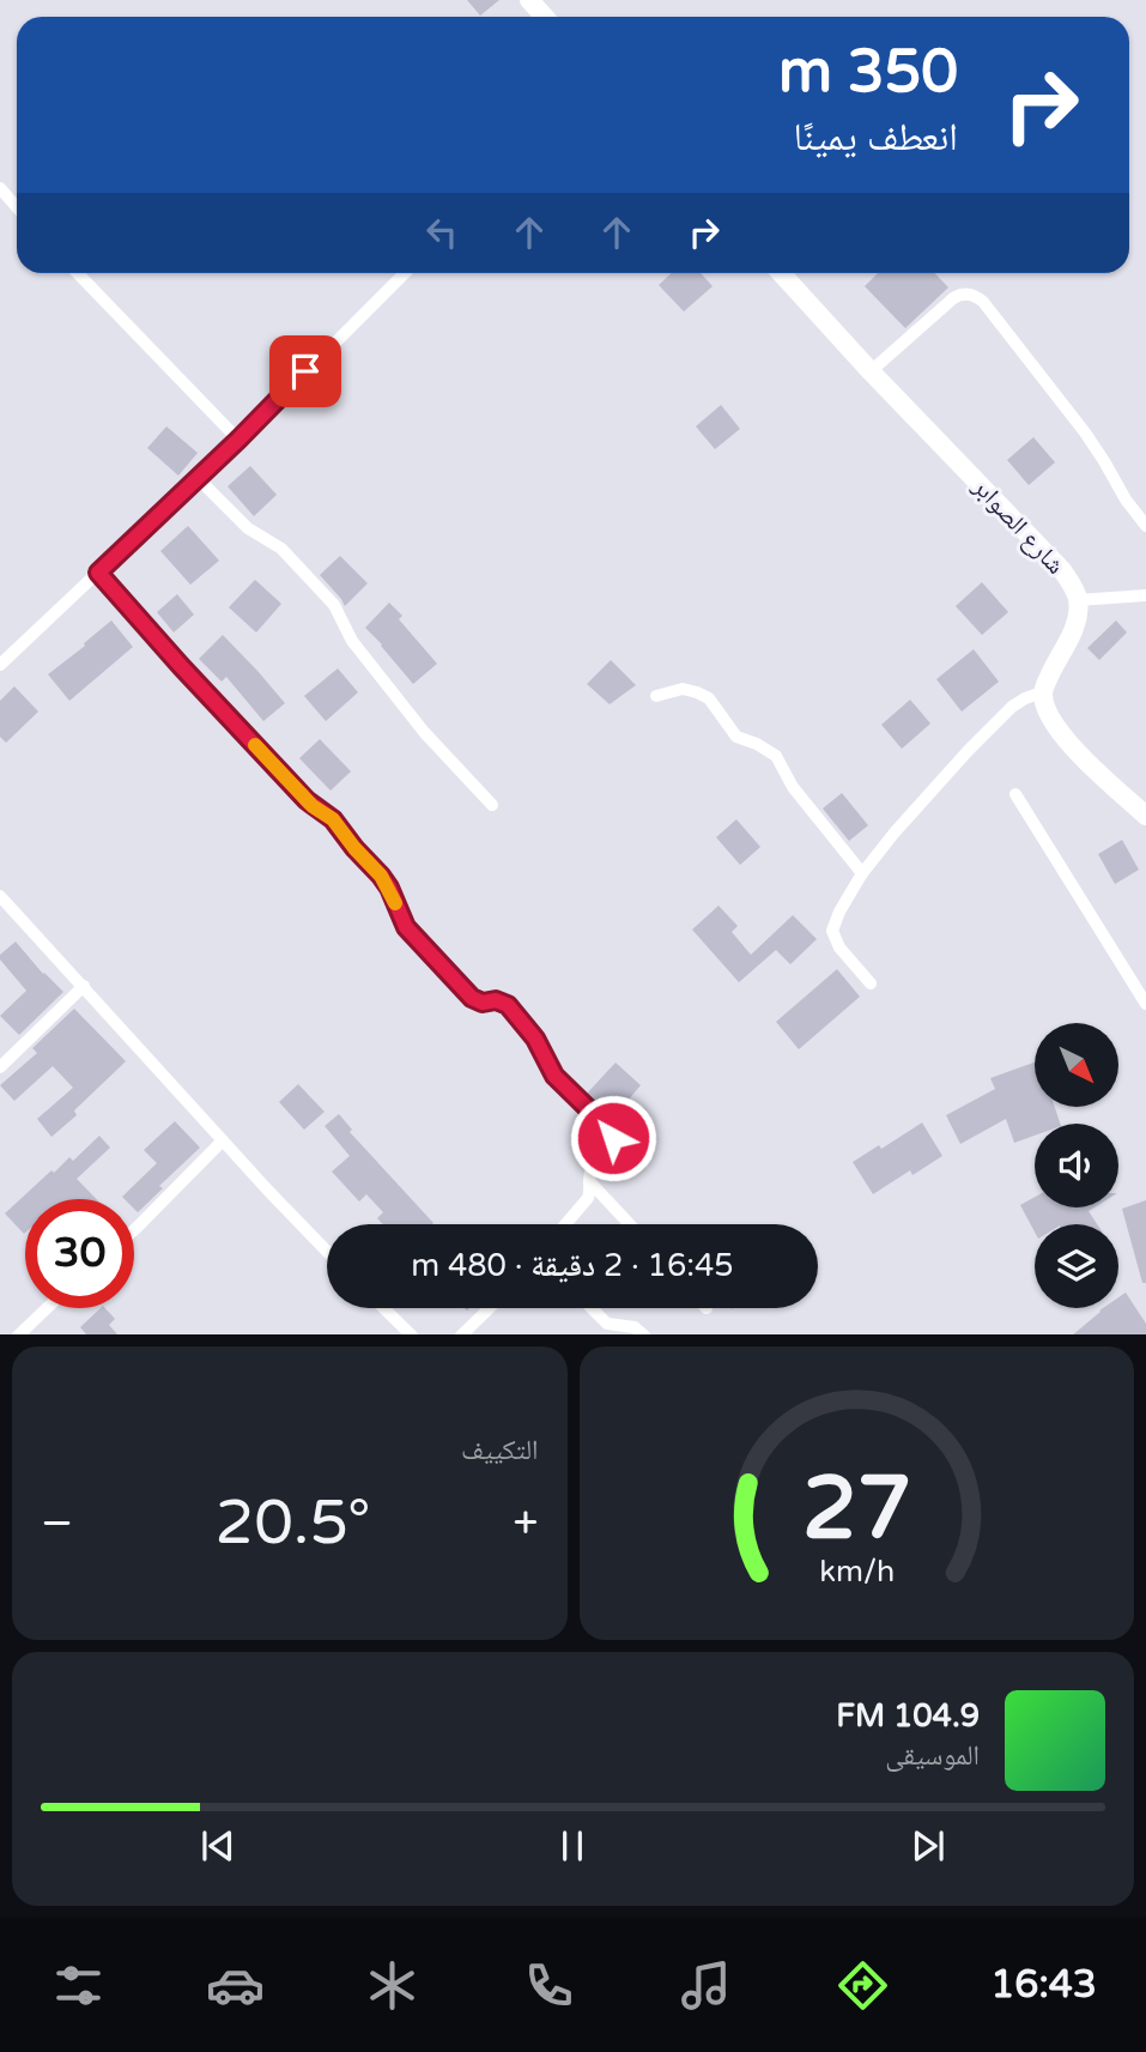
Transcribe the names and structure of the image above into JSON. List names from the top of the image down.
{
  "streets": {
    "street": ["شارع الصوابر"]
  },
  "north": "bottom right",
  "page": {
    "turn": ["350 m", "انعطف يمينًا"],
    "limit": "30",
    "trip": "16:45 · 2 دقيقة · 480 m",
    "tile": "التكييف",
    "heat": ["−", "20.5°", "+"],
    "song": ["104.9 FM", "الموسيقى"],
    "tabs": "16:43",
    "gauge": ["27", "km/h"]
  }
}
